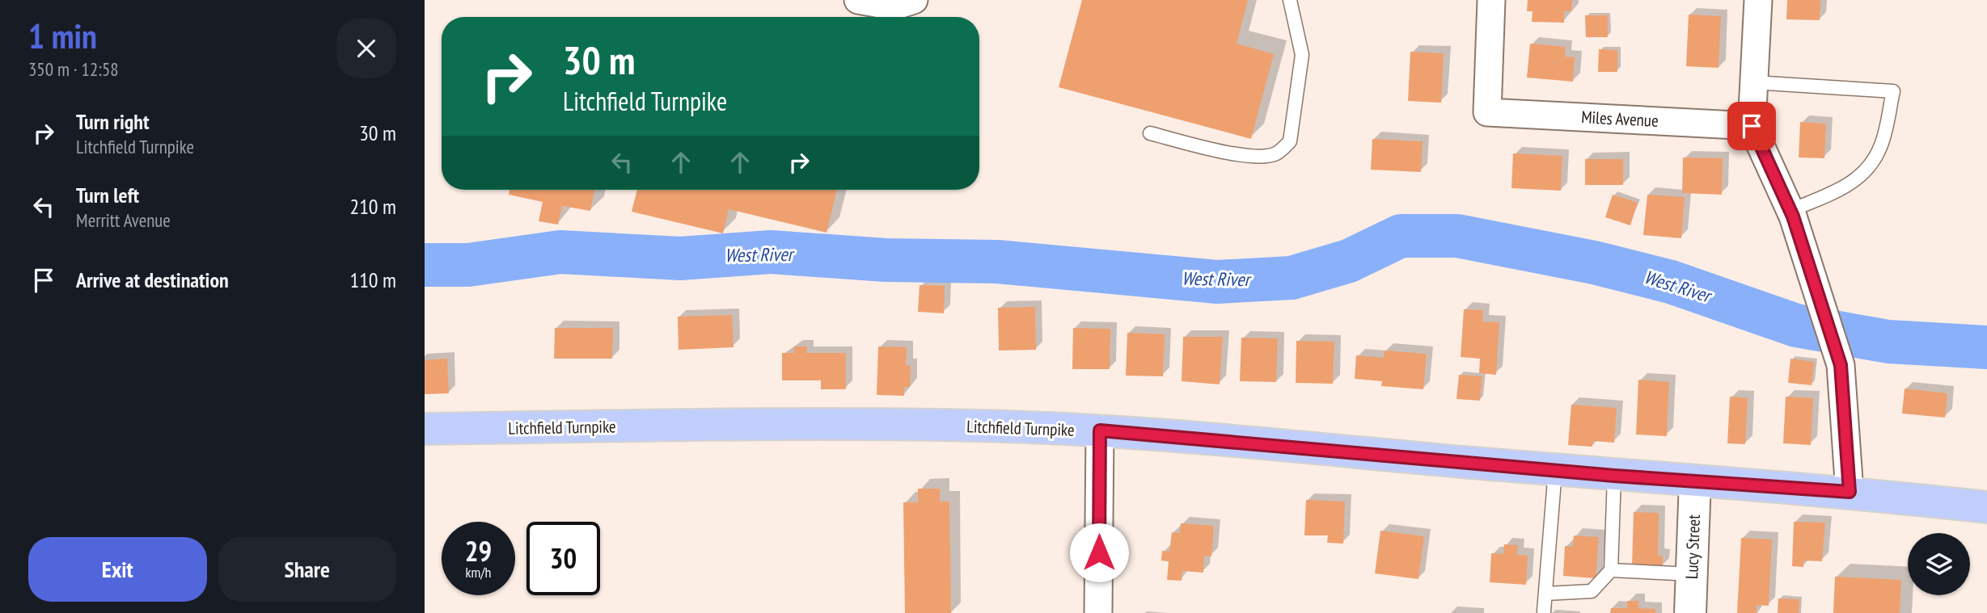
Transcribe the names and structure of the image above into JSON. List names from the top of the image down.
{
  "streets": {
    "main road": ["Litchfield Turnpike", "Lucy Street"],
    "street": ["Miles Avenue"]
  },
  "crossings": [
    ["Litchfield Turnpike", "Lucy Street"]
  ],
  "water": ["West River"],
  "page": {
    "heading": ["1 min", "350 m · 12:58"],
    "turn": ["30 m", "Litchfield Turnpike"],
    "list": [
      {
        "name": "Turn right",
        "note": "Litchfield Turnpike",
        "value": "30 m"
      },
      {
        "name": "Turn left",
        "note": "Merritt Avenue",
        "value": "210 m"
      },
      {
        "name": "Arrive at destination",
        "value": "110 m"
      }
    ],
    "speed": "29 km/h",
    "limit": "30",
    "buttons": ["Exit", "Share"]
  }
}
